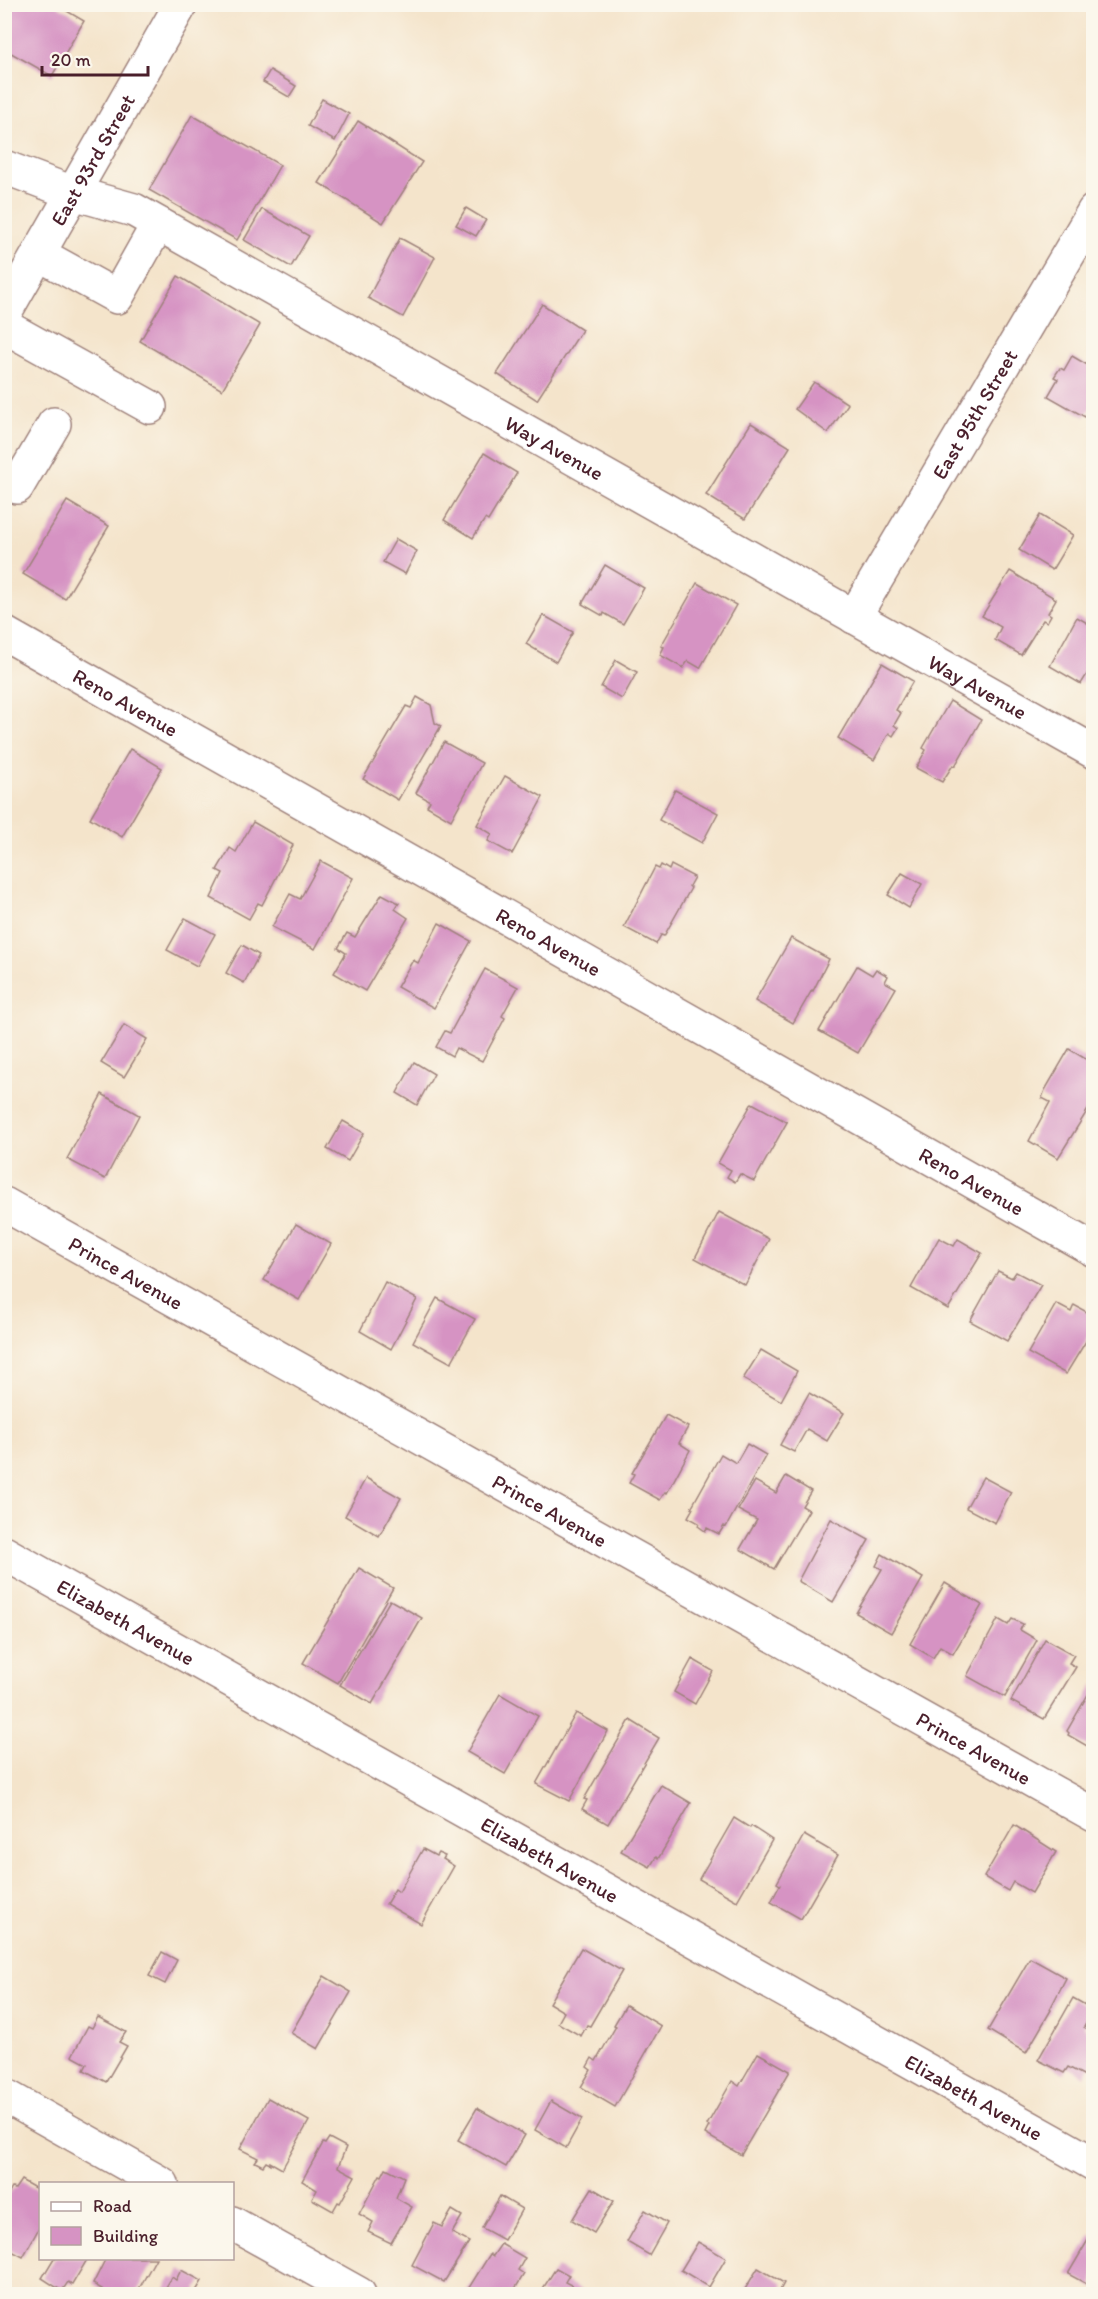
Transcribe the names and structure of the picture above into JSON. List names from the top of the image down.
{
  "streets": {
    "street": [
      "East 93rd Street",
      "East 95th Street",
      "Way Avenue",
      "Reno Avenue",
      "Prince Avenue",
      "Elizabeth Avenue"
    ]
  },
  "crossings": [
    ["East 93rd Street", "Way Avenue"],
    ["East 95th Street", "Way Avenue"]
  ],
  "legend": ["Road", "Building"],
  "scale_bar": "20 m"
}
